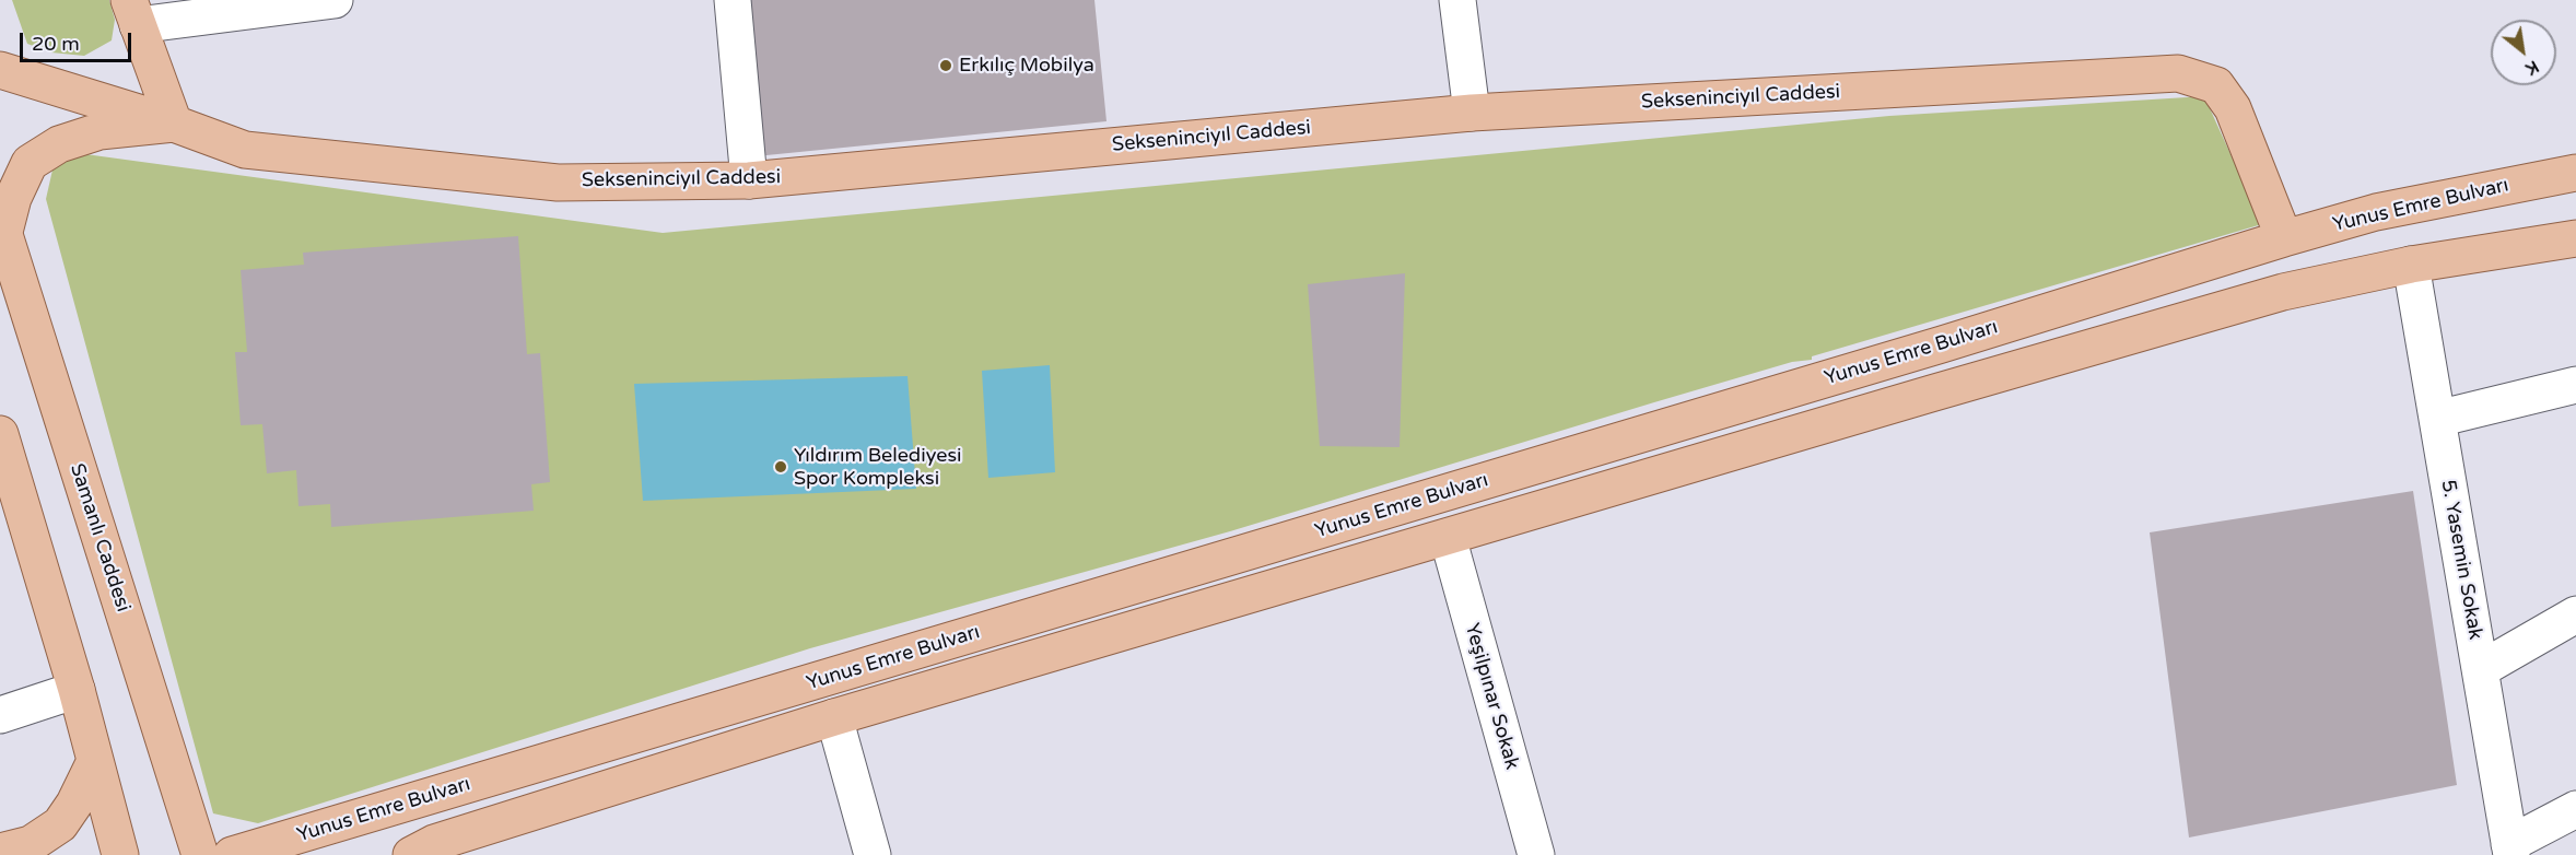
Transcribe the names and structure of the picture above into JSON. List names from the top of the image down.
{
  "streets": {
    "main road": ["Sekseninciyıl Caddesi", "Yunus Emre Bulvarı", "Samanlı Caddesi"],
    "street": ["5. Yasemin Sokak", "Yeşilpınar Sokak"]
  },
  "crossings": [
    ["Sekseninciyıl Caddesi", "Yunus Emre Bulvarı"],
    ["Yunus Emre Bulvarı", "5. Yasemin Sokak"],
    ["Yunus Emre Bulvarı", "Yeşilpınar Sokak"]
  ],
  "places": ["Erkılıç Mobilya", "Yıldırım Belediyesi Spor Kompleksi"],
  "scale_bar": "20 m",
  "north": "bottom right"
}
